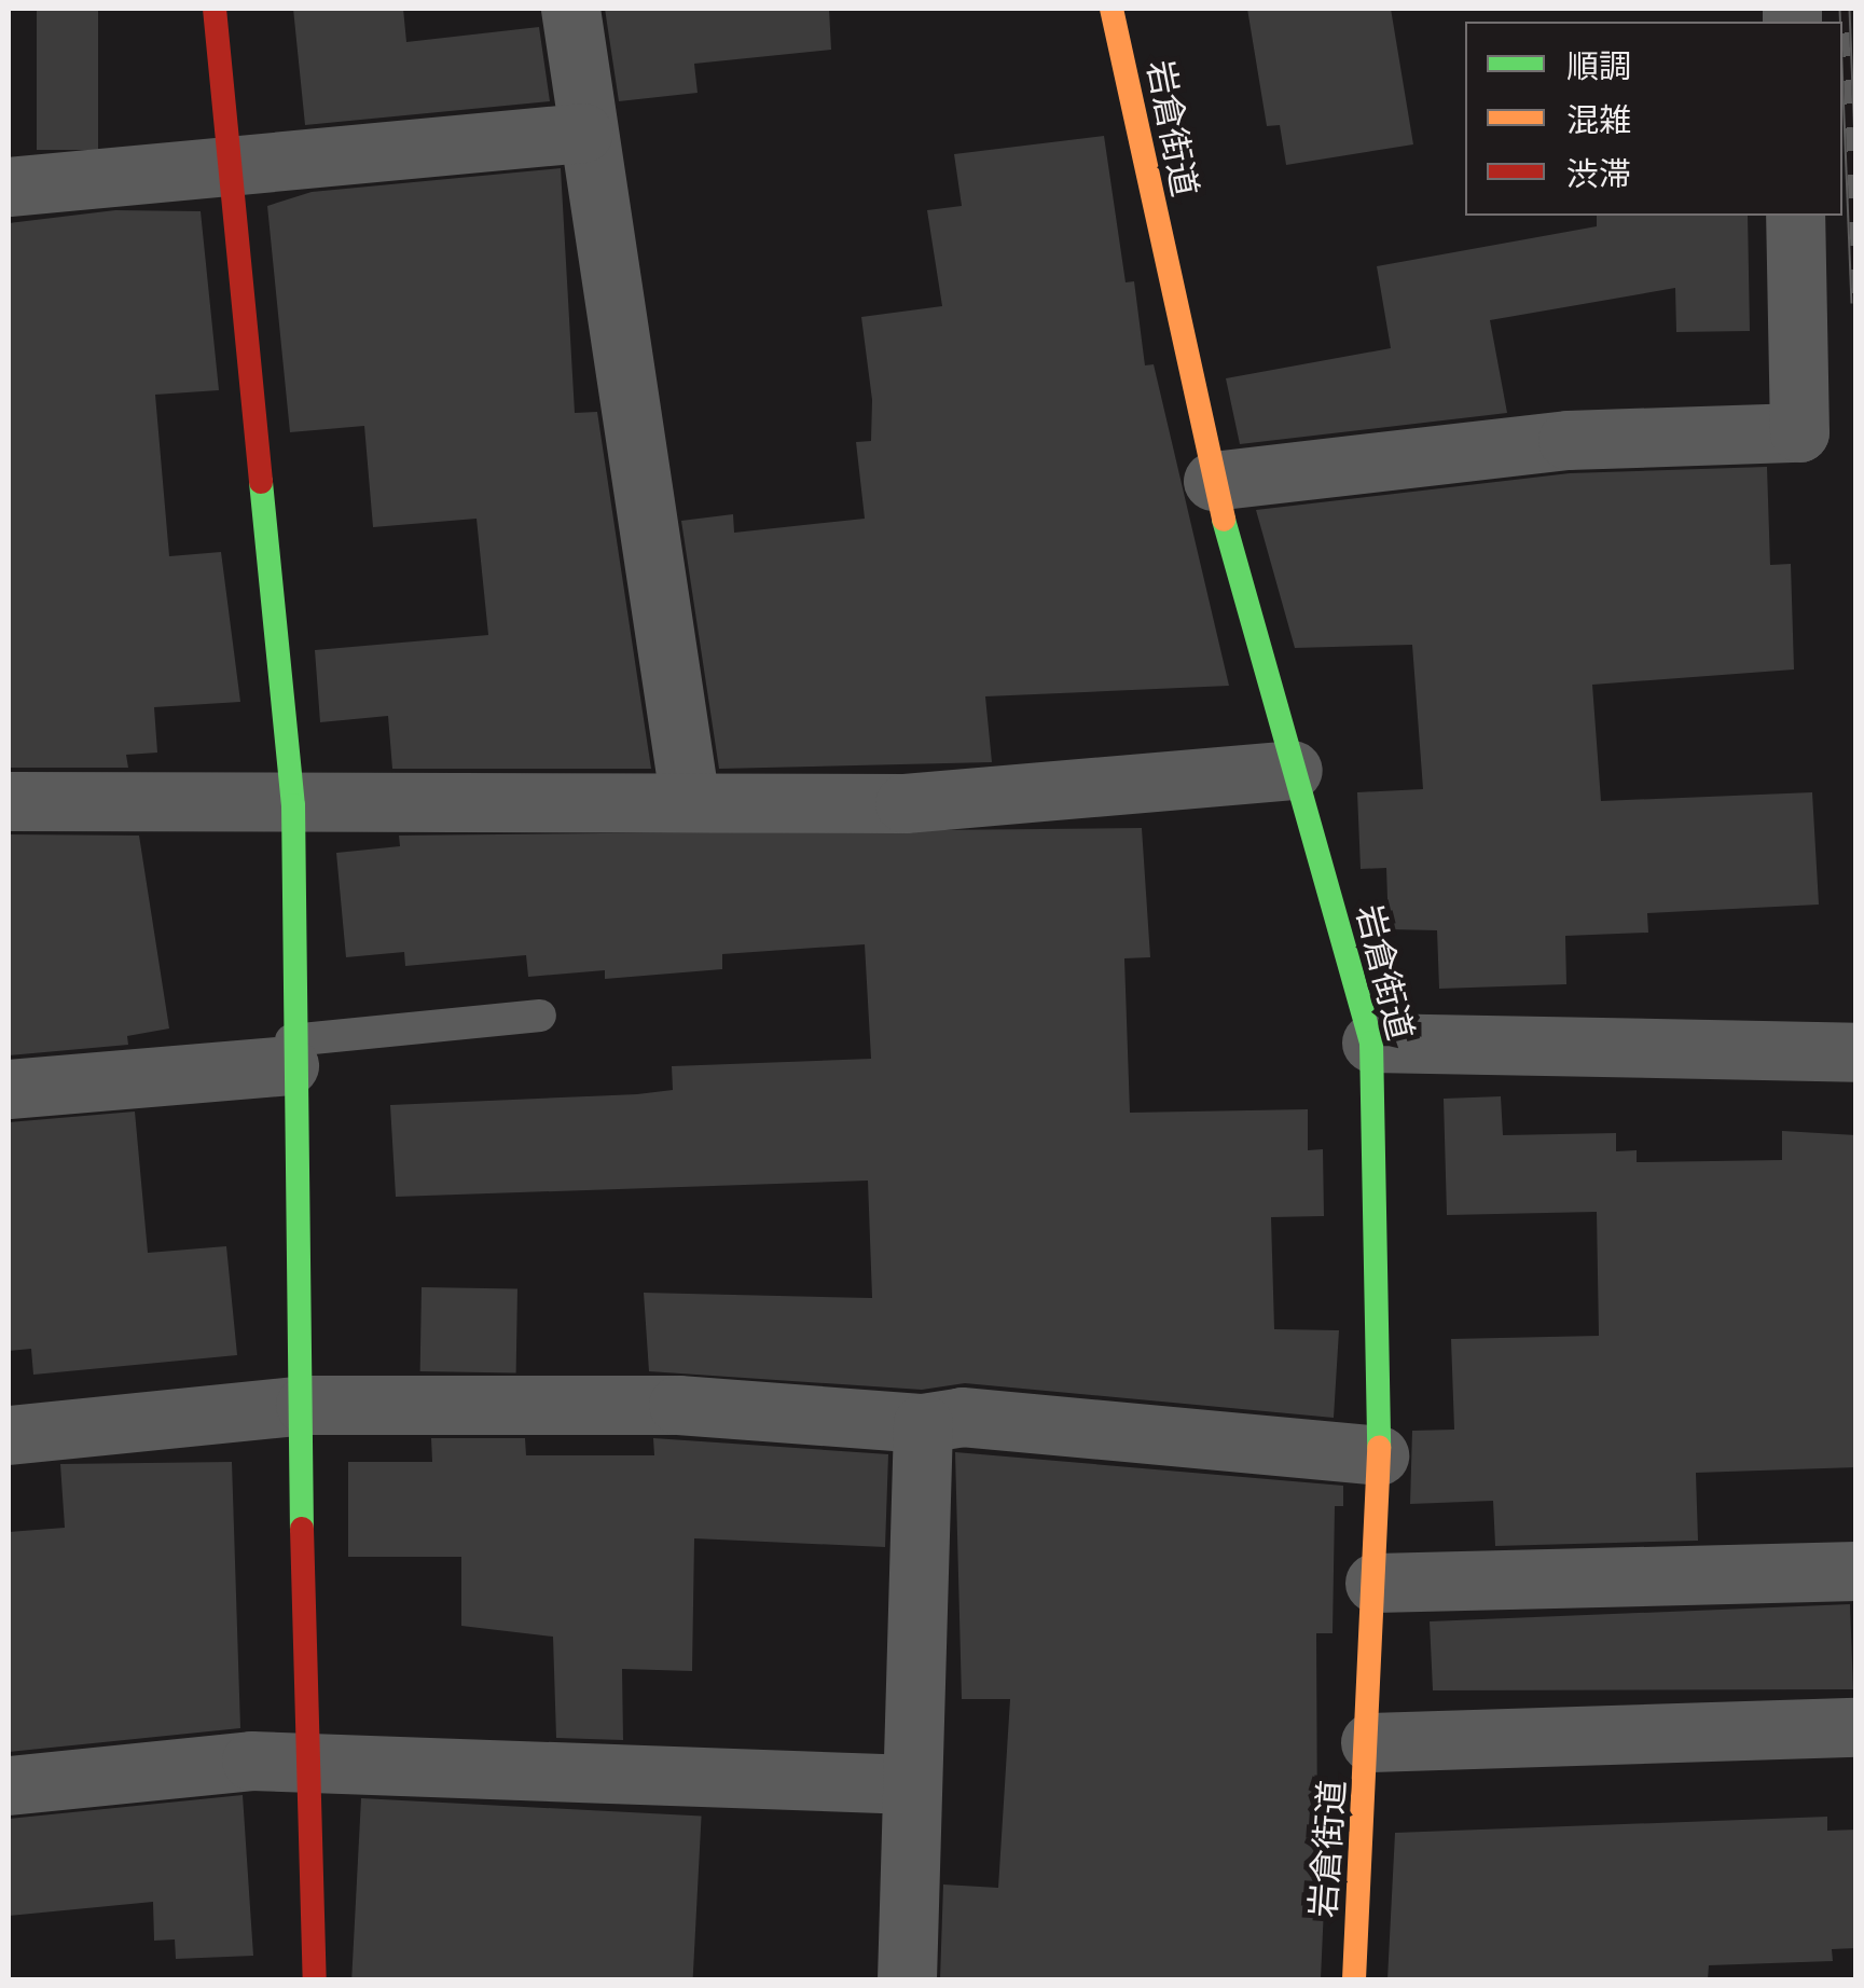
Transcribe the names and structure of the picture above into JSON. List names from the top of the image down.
{
  "streets": {
    "street": ["岩倉街道"]
  },
  "legend": ["順調", "混雑", "渋滞"]
}
